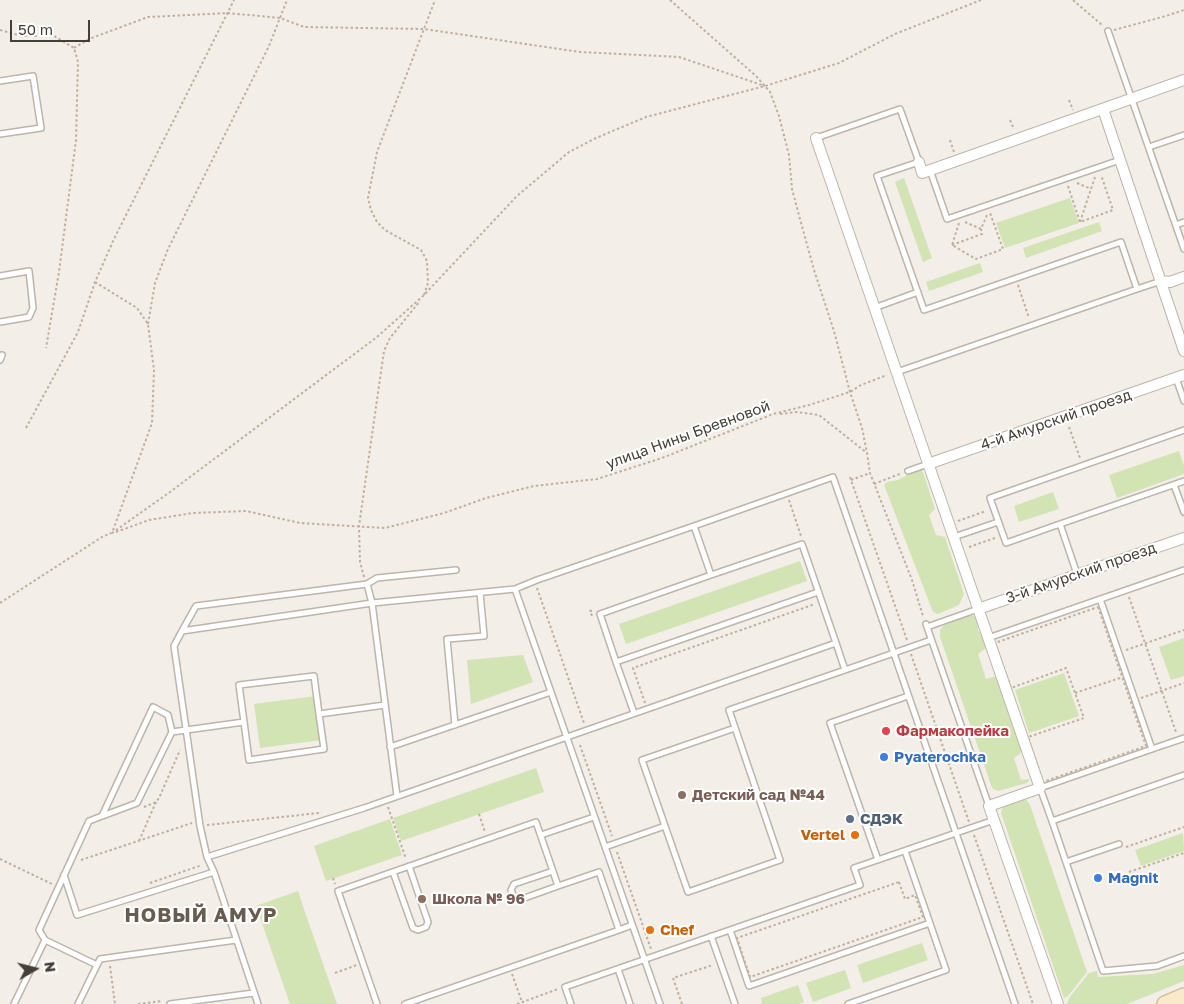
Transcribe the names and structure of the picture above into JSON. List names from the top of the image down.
{
  "streets": {
    "street": ["4-й Амурский проезд", "3-й Амурский проезд"],
    "path": ["улица Нины Бревновой"]
  },
  "districts": ["НОВЫЙ АМУР"],
  "places": [
    "Фармакопейка",
    "Pyaterochka",
    "Детский сад №44",
    "СДЭК",
    "Vertel",
    "Magnit",
    "Школа № 96",
    "Chef"
  ],
  "scale_bar": "50 m",
  "north": "right"
}
